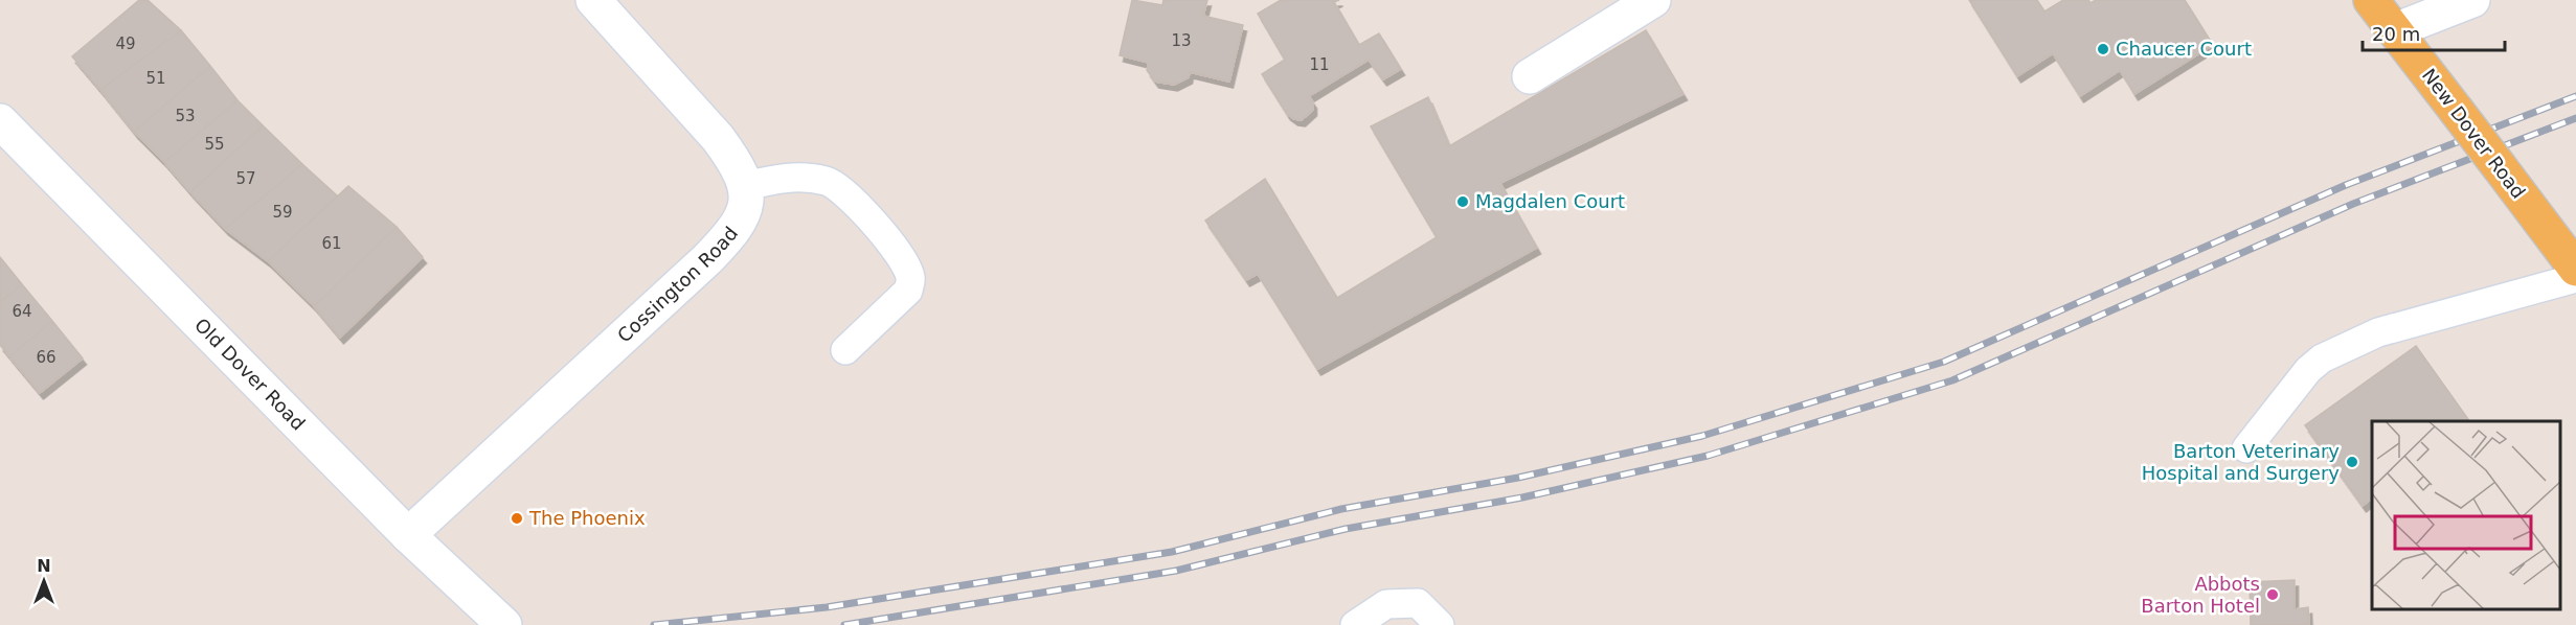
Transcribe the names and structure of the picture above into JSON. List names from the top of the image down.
{
  "streets": {
    "main road": ["New Dover Road"],
    "street": ["Cossington Road", "Old Dover Road"]
  },
  "crossings": [
    ["Cossington Road", "Old Dover Road"]
  ],
  "places": [
    "Chaucer Court",
    "Magdalen Court",
    "Barton Veterinary Hospital and Surgery",
    "The Phoenix",
    "Abbots Barton Hotel"
  ],
  "house_numbers": [
    "13",
    "49",
    "11",
    "51",
    "53",
    "55",
    "57",
    "59",
    "61",
    "64",
    "66"
  ],
  "scale_bar": "20 m",
  "north": "top"
}
